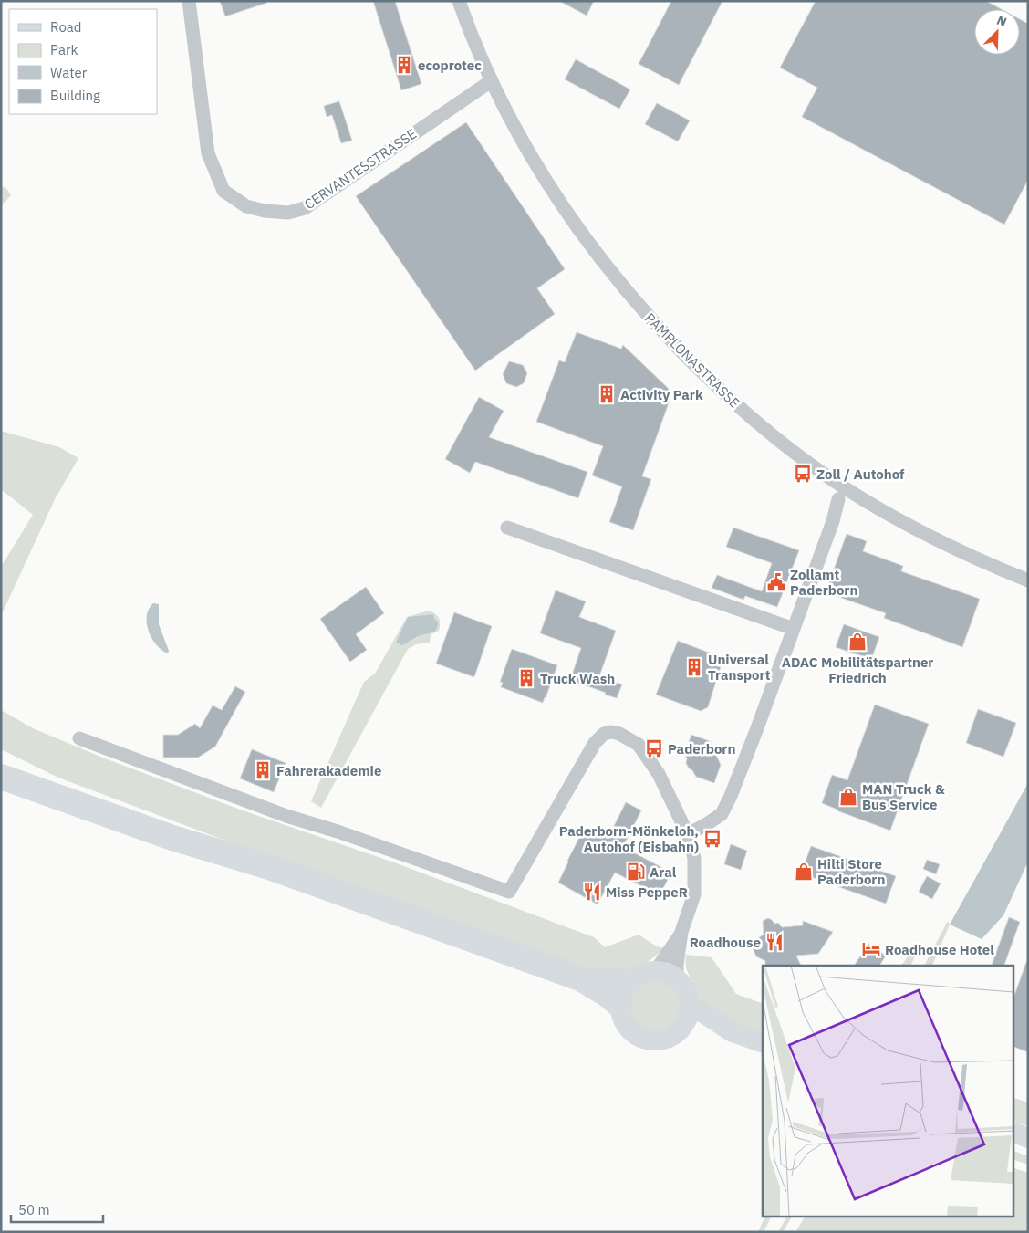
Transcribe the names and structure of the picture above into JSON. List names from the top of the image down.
{
  "streets": {
    "street": ["CERVANTESSTRASSE", "PAMPLONASTRASSE"]
  },
  "crossings": [
    ["CERVANTESSTRASSE", "PAMPLONASTRASSE"]
  ],
  "places": {
    "building": [
      "ecoprotec",
      "Activity Park",
      "Universal Transport",
      "Truck Wash",
      "Fahrerakademie"
    ],
    "bus stop": ["Zoll / Autohof", "Paderborn", "Paderborn-Mönkeloh, Autohof (Eisbahn)"],
    "public building": ["Zollamt Paderborn"],
    "shop": ["ADAC Mobilitätspartner Friedrich", "MAN Truck & Bus Service", "Hilti Store Paderborn"],
    "fuel station": ["Aral"],
    "restaurant": ["Miss PeppeR", "Roadhouse"],
    "hotel": ["Roadhouse Hotel"]
  },
  "legend": [
    "Road",
    "Park",
    "Water",
    "Building"
  ],
  "scale_bar": "50 m",
  "north": "top right"
}
